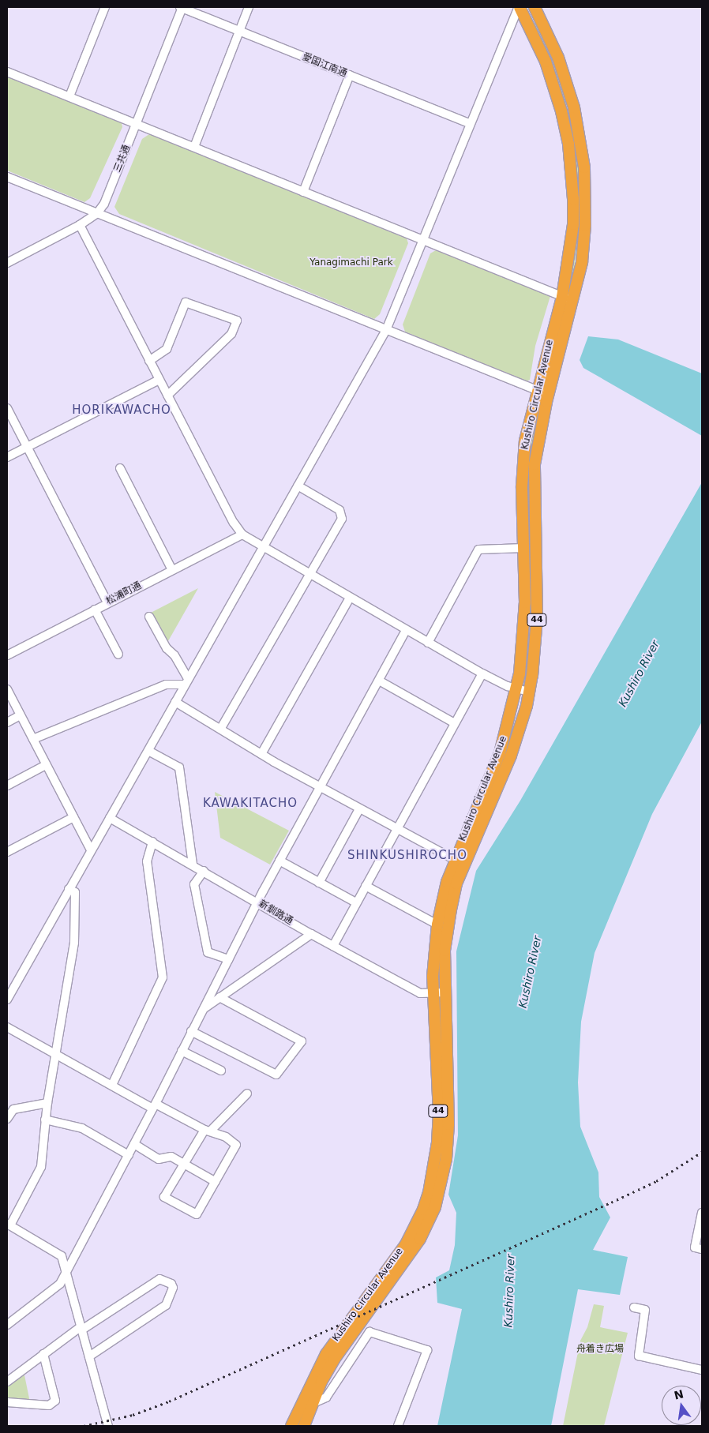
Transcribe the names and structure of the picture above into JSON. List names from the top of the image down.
{
  "streets": {
    "highway": ["Kushiro Circular Avenue", "44"],
    "street": [
      "愛国江南通",
      "三共通",
      "松浦町通",
      "新釧路通"
    ]
  },
  "crossings": [
    ["愛国江南通", "三共通"],
    ["Kushiro Circular Avenue", "新釧路通"]
  ],
  "districts": ["HORIKAWACHO", "KAWAKITACHO", "SHINKUSHIROCHO"],
  "water": ["Kushiro River"],
  "parks": ["Yanagimachi Park", "舟着き広場"],
  "north": "top"
}
